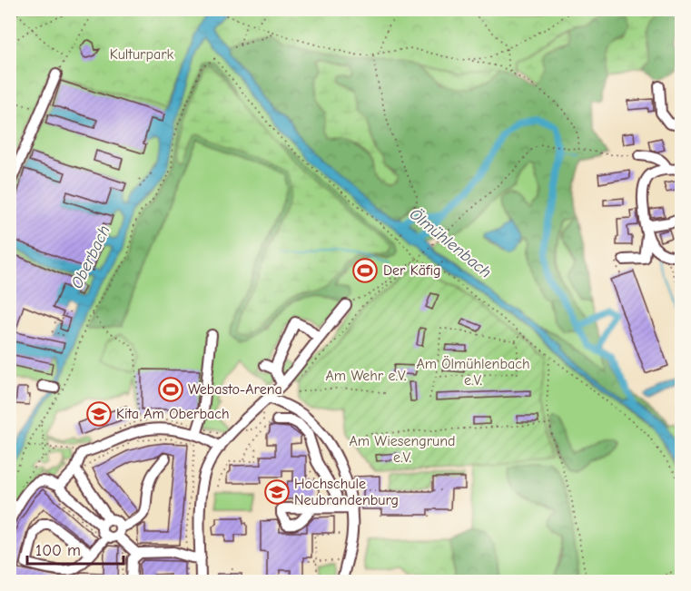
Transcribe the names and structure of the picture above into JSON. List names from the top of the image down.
{
  "water": ["Ölmühlenbach", "Oberbach"],
  "parks": [
    "Kulturpark",
    "Am Ölmühlenbach e.V.",
    "Am Wehr e.V.",
    "Am Wiesengrund e.V."
  ],
  "places": {
    "sports": ["Der Käfig", "Webasto-Arena"],
    "school or university": ["Kita Am Oberbach", "Hochschule Neubrandenburg"]
  },
  "scale_bar": "100 m"
}
